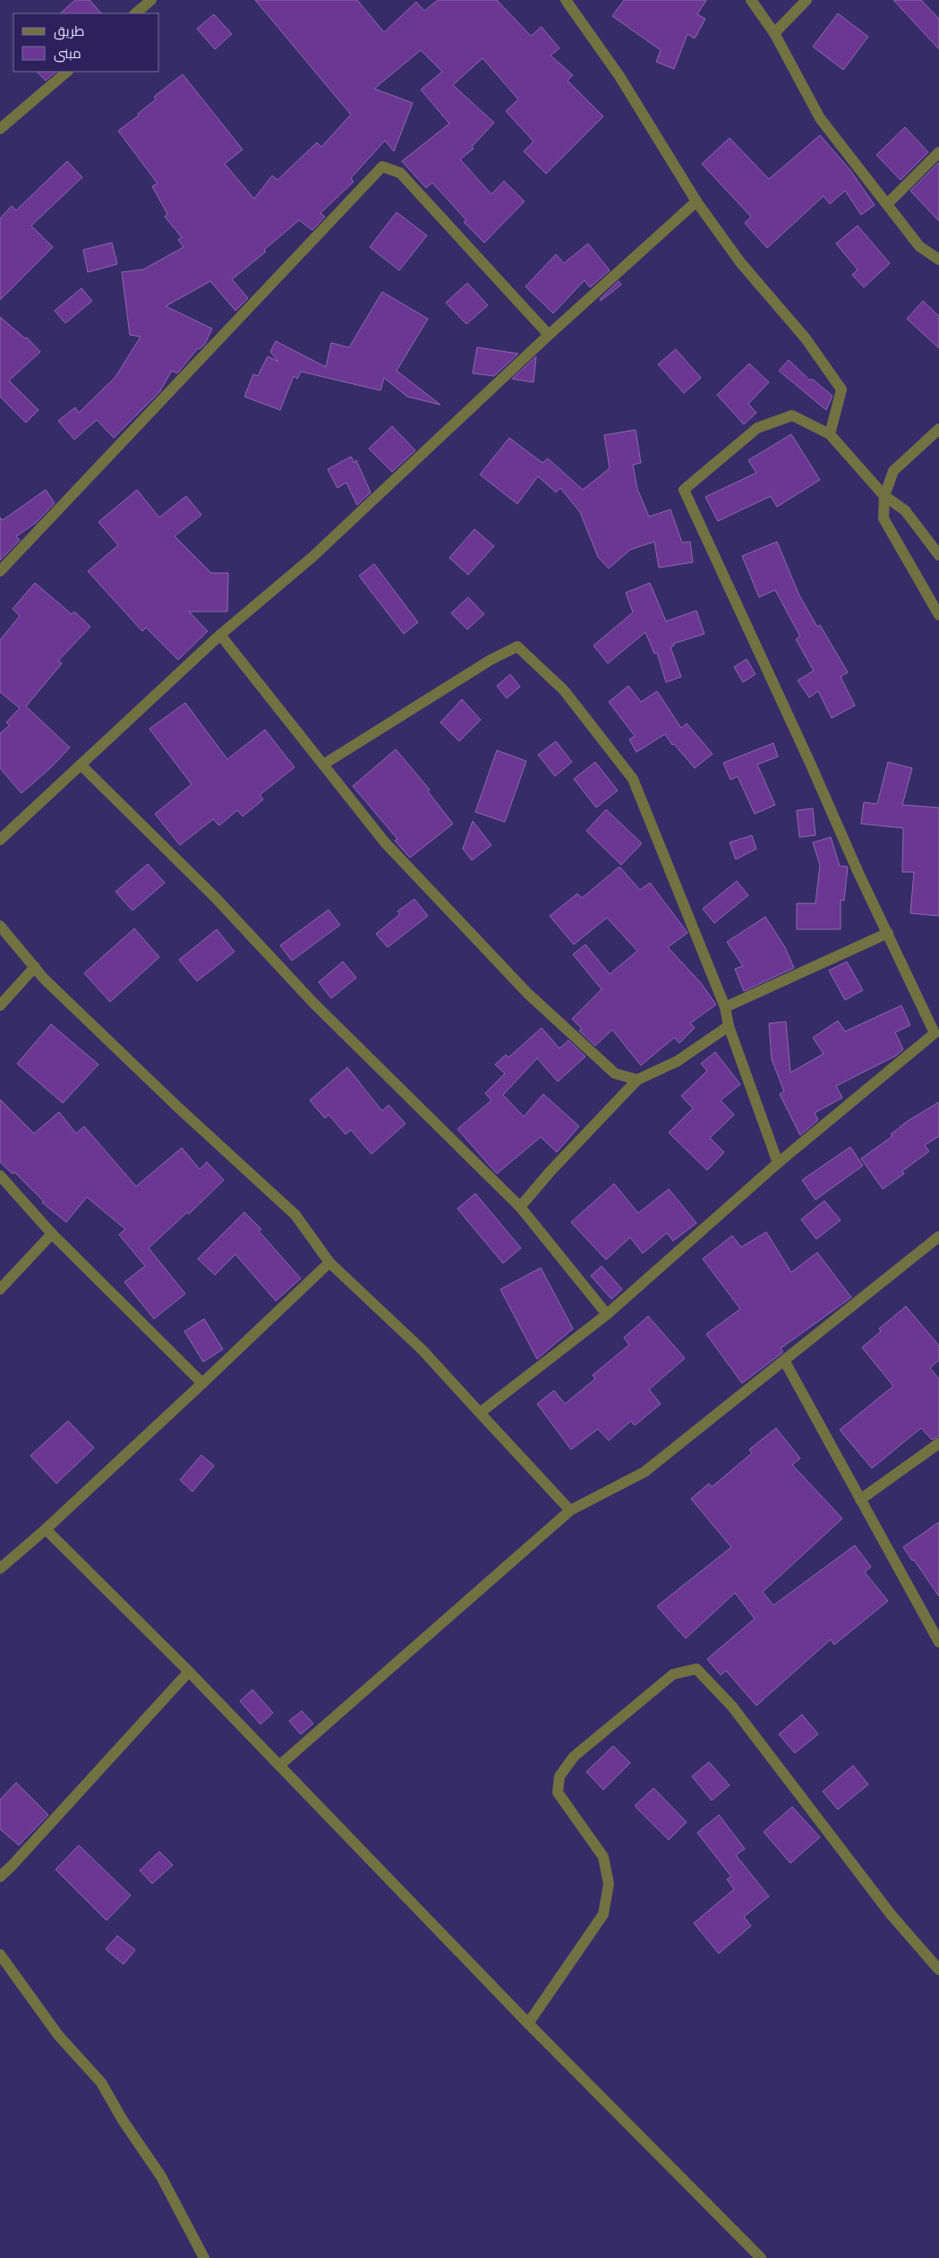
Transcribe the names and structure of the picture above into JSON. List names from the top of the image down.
{
  "legend": ["طريق", "مبنى"]
}
